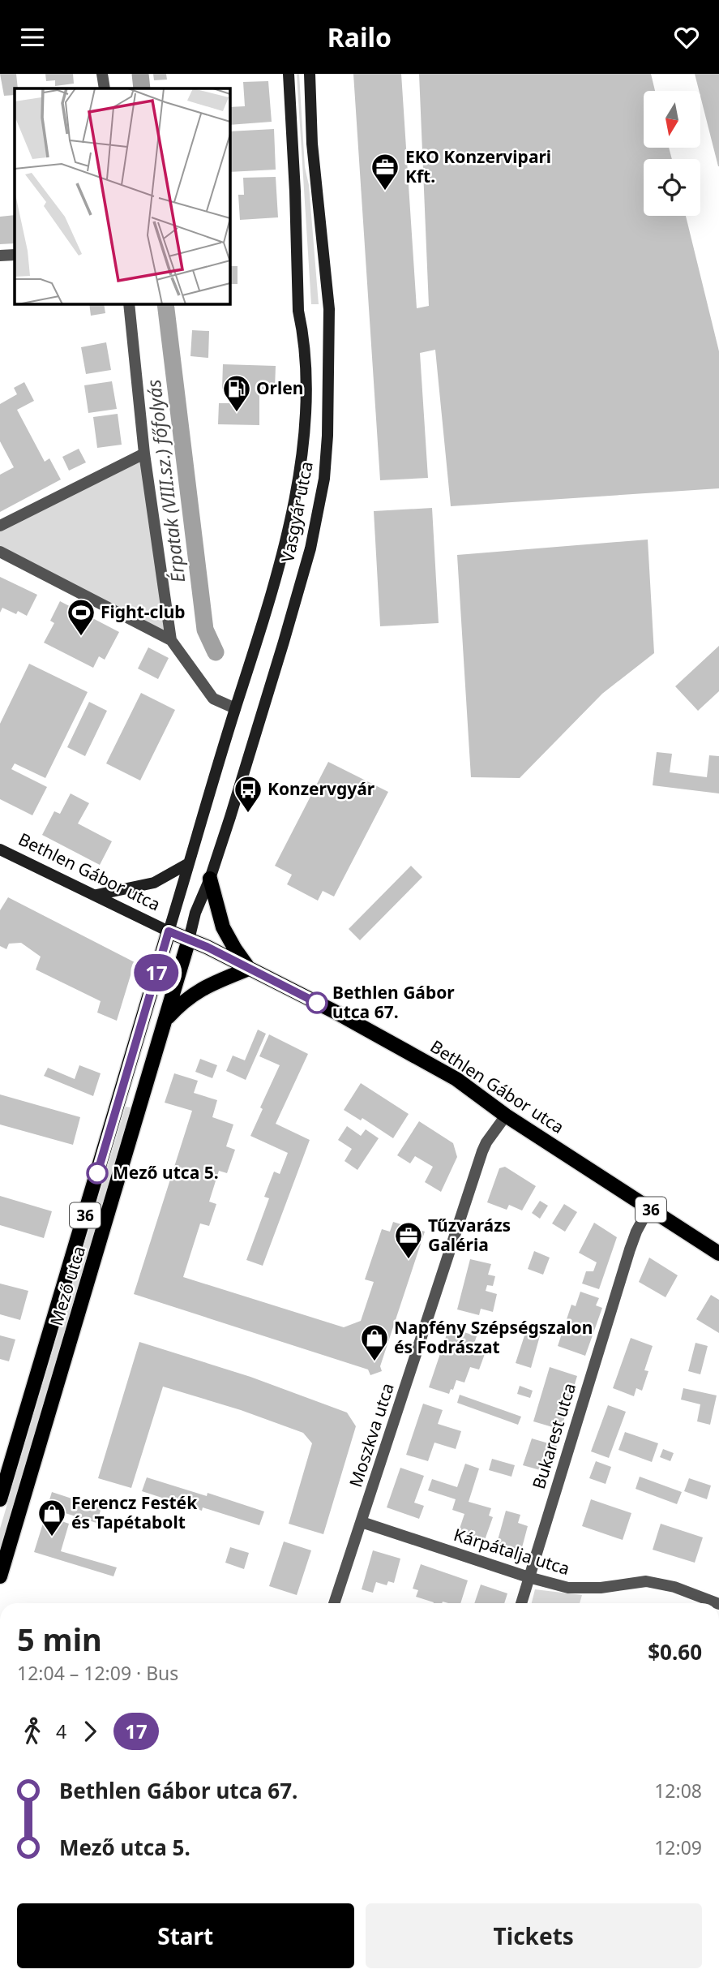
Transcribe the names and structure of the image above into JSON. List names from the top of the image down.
{
  "streets": {
    "main road": [
      "Vasgyár utca",
      "Bethlen Gábor utca",
      "36",
      "Mező utca"
    ],
    "street": ["Moszkva utca", "Bukarest utca", "Kárpátalja utca"]
  },
  "crossings": [
    ["Vasgyár utca", "Bethlen Gábor utca"],
    ["Vasgyár utca", "Mező utca"],
    ["Bethlen Gábor utca", "36"],
    ["Bethlen Gábor utca", "Mező utca"],
    ["Bethlen Gábor utca", "Moszkva utca"],
    ["Bethlen Gábor utca", "Bukarest utca"],
    ["36", "Mező utca"],
    ["Moszkva utca", "Kárpátalja utca"],
    ["Bukarest utca", "Kárpátalja utca"]
  ],
  "water": ["Érpatak (VIII.sz.) főfolyás"],
  "places": {
    "office": ["EKO Konzervipari Kft.", "Tűzvarázs Galéria"],
    "fuel station": ["Orlen"],
    "sports": ["Fight-club"],
    "bus stop": ["Konzervgyár"],
    "other": ["Bethlen Gábor utca 67.", "Mező utca 5."],
    "shop": ["Napfény Szépségszalon és Fodrászat", "Ferencz Festék és Tapétabolt"]
  },
  "lines": ["bus line 17"],
  "north": "bottom",
  "page": {
    "header": "Railo",
    "on_map": "17",
    "heading": ["5 min", "12:04 – 12:09 · Bus", "$0.60"],
    "legs": ["4", "17"],
    "list": [
      {
        "name": "Bethlen Gábor utca 67.",
        "value": "12:08"
      },
      {
        "name": "Mező utca 5.",
        "value": "12:09"
      }
    ],
    "buttons": ["Start", "Tickets"]
  }
}
